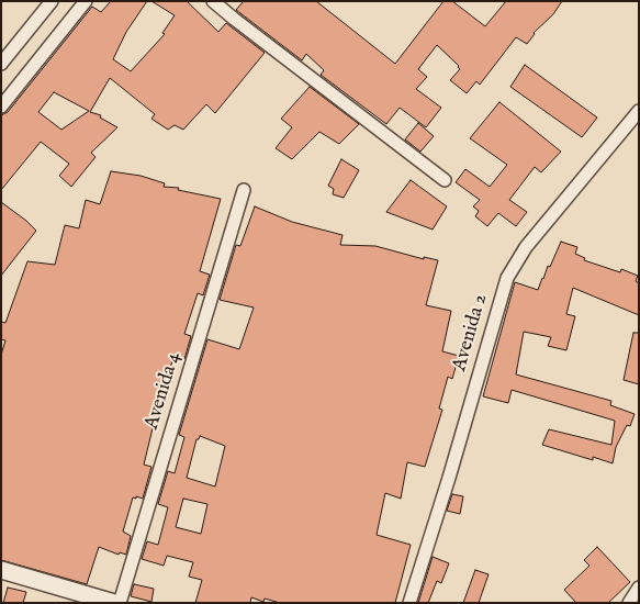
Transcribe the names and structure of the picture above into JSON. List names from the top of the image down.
{
  "streets": {
    "street": ["Avenida 2", "Avenida 4"]
  }
}
